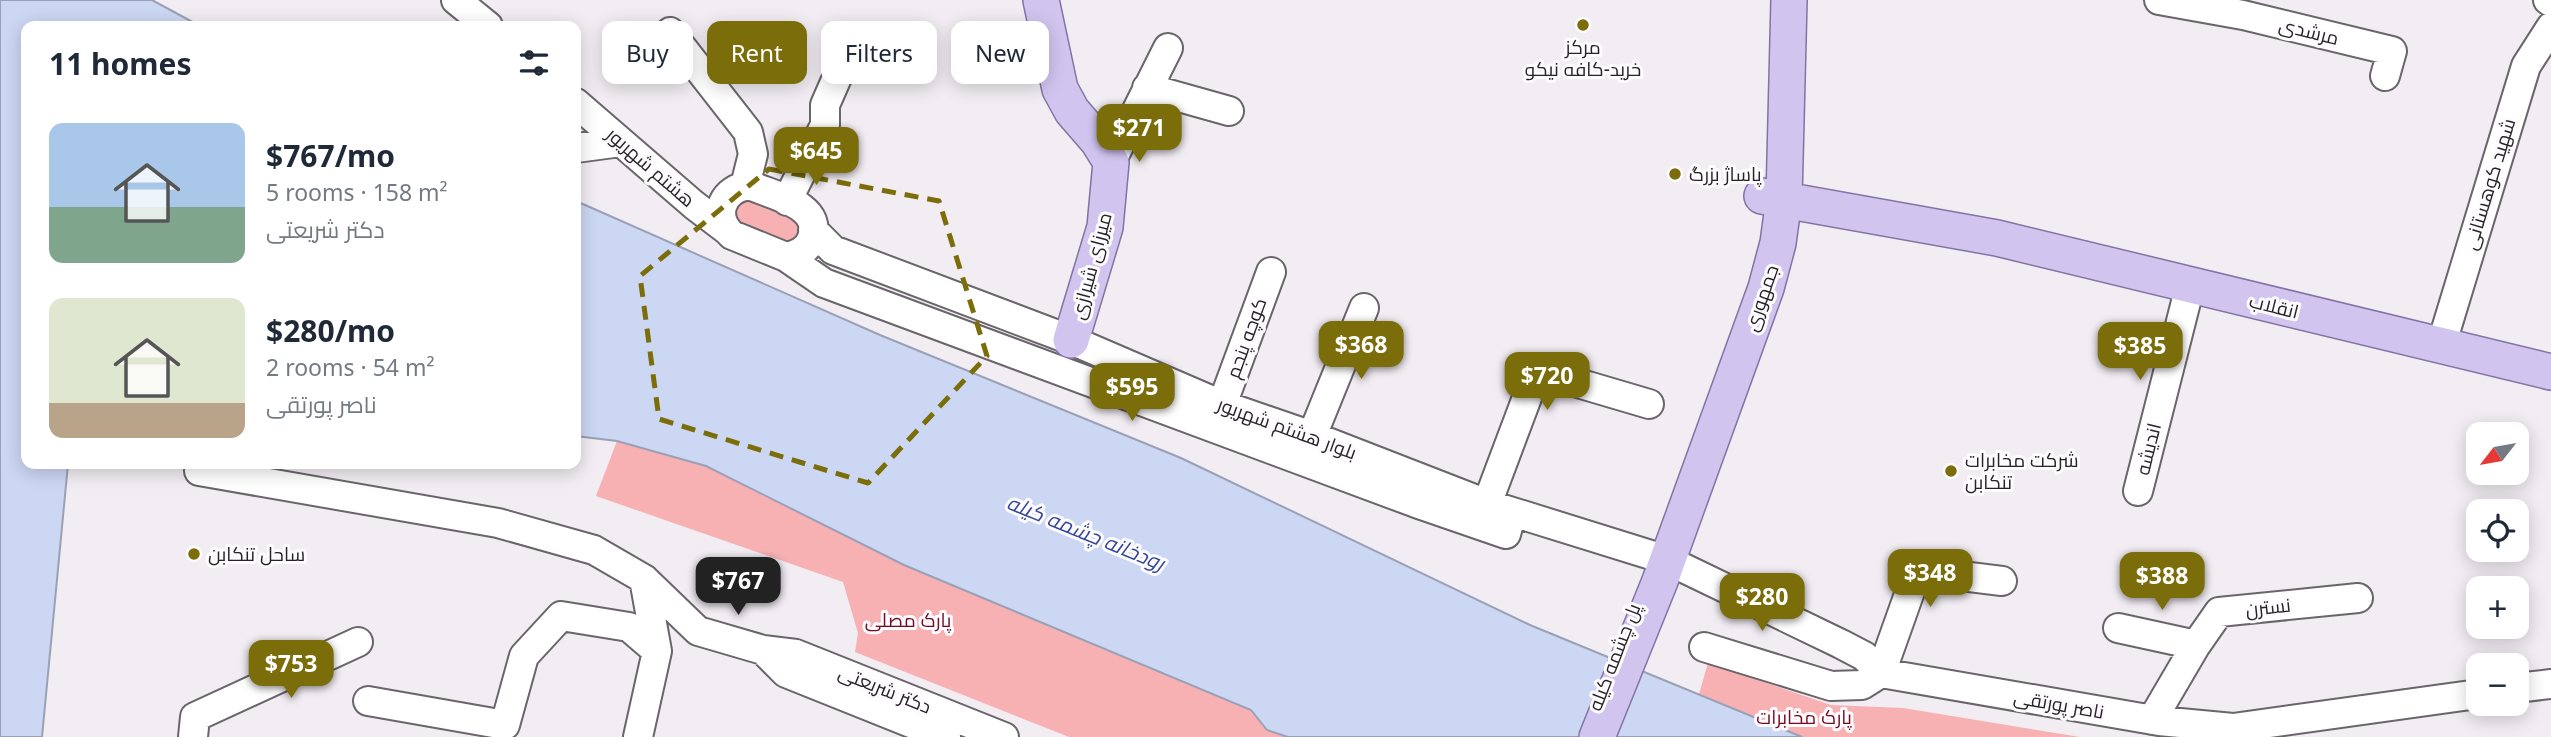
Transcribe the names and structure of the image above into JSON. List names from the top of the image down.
{
  "streets": {
    "main road": [
      "میرزای شیرازی",
      "جمهوری",
      "انقلاب",
      "پل چشمه کیله"
    ],
    "street": [
      "مرشدی",
      "هشتم شهریور",
      "شهید کوهستانی",
      "کوچه پنجم",
      "بلوار هشتم شهریور",
      "اندیشه",
      "نسترن",
      "دکتر شریعتی",
      "ناصر پورتقی"
    ]
  },
  "crossings": [
    ["هشتم شهریور", "بلوار هشتم شهریور"],
    ["شهید کوهستانی", "انقلاب"],
    ["میرزای شیرازی", "بلوار هشتم شهریور"],
    ["جمهوری", "انقلاب"],
    ["جمهوری", "بلوار هشتم شهریور"],
    ["جمهوری", "پل چشمه کیله"],
    ["جمهوری", "ناصر پورتقی"],
    ["انقلاب", "اندیشه"],
    ["کوچه پنجم", "بلوار هشتم شهریور"],
    ["بلوار هشتم شهریور", "پل چشمه کیله"],
    ["بلوار هشتم شهریور", "ناصر پورتقی"],
    ["نسترن", "ناصر پورتقی"],
    ["پل چشمه کیله", "ناصر پورتقی"]
  ],
  "water": ["رودخانه چشمه کیله"],
  "parks": ["پارک مصلی", "پارک مخابرات"],
  "places": [
    "مرکز خرید-کافه نیکو",
    "پاساژ بزرگ",
    "شرکت مخابرات تنکابن",
    "ساحل تنکابن"
  ],
  "north": "bottom left",
  "page": {
    "chip": [
      "Buy",
      "Rent",
      "Filters",
      "New"
    ],
    "heading": "11 homes",
    "price": [
      "$271",
      "$645",
      "$368",
      "$385",
      "$720",
      "$595",
      "$348",
      "$388",
      "$767",
      "$280",
      "$753"
    ],
    "list": [
      {
        "name": "$767/mo",
        "note": "5 rooms · 158 m² · دکتر شریعتی"
      },
      {
        "name": "$280/mo",
        "note": "2 rooms · 54 m² · ناصر پورتقی"
      }
    ],
    "map_buttons": ["+", "−"]
  }
}
